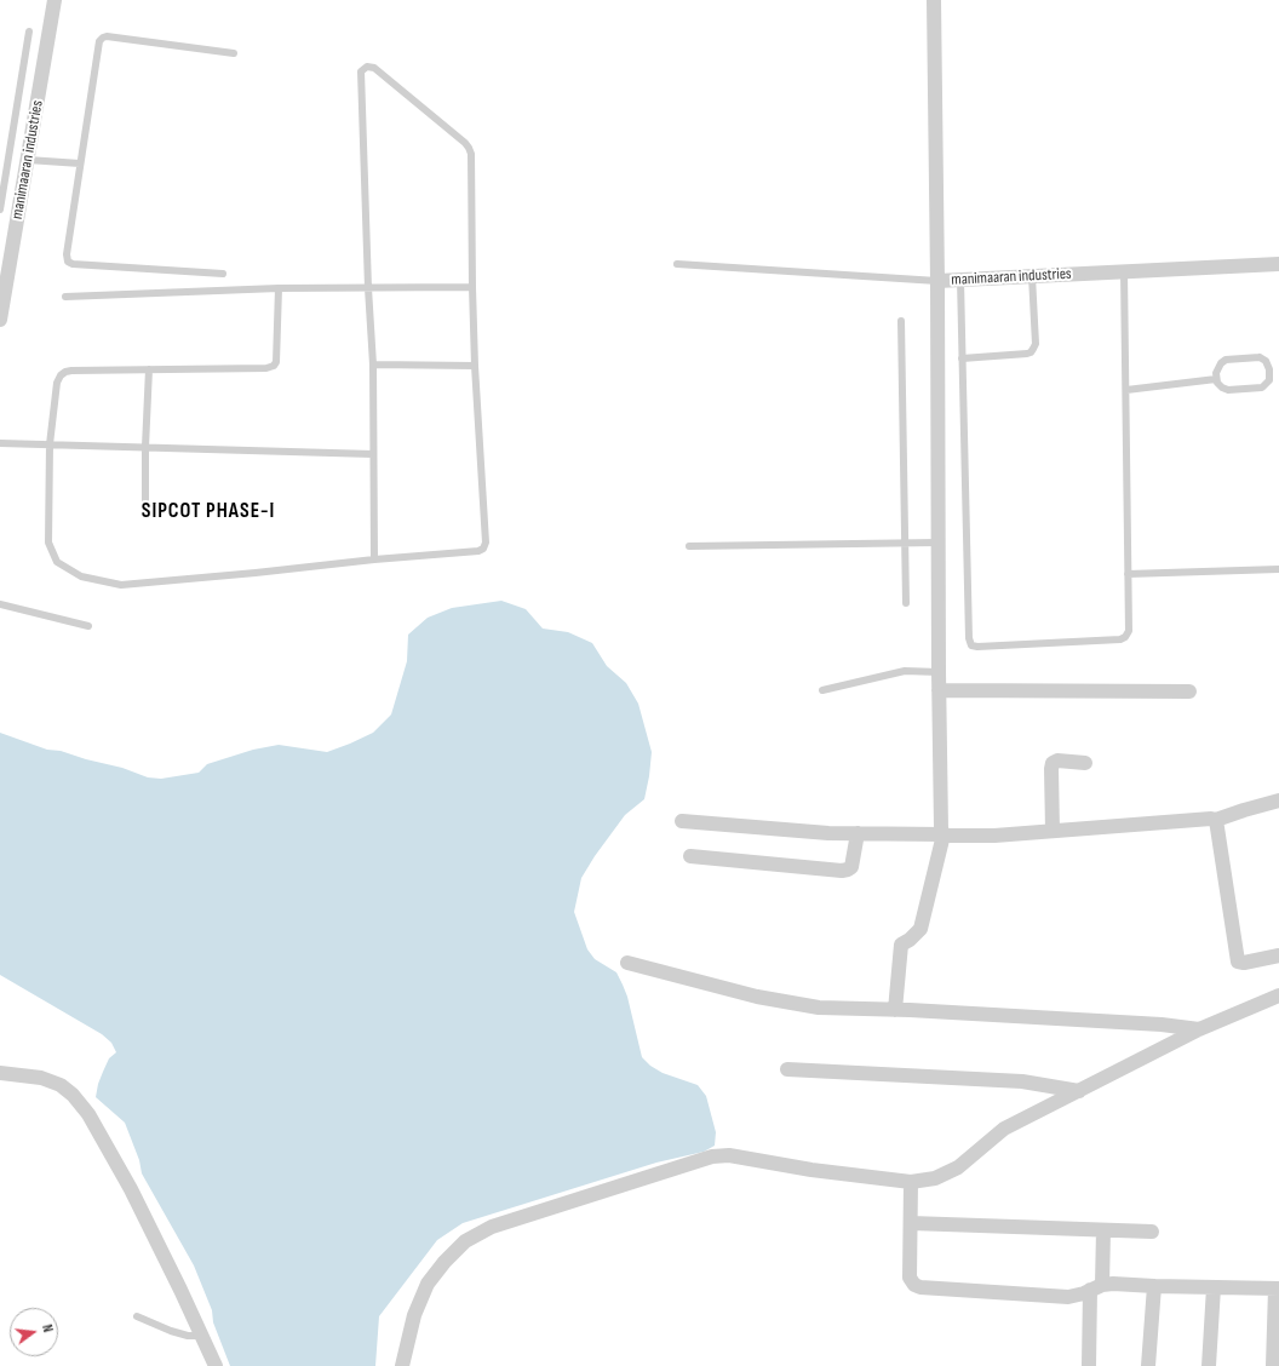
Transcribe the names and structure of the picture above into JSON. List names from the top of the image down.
{
  "streets": {
    "street": ["manimaaran industries"]
  },
  "districts": ["SIPCOT PHASE-I"],
  "north": "right"
}
